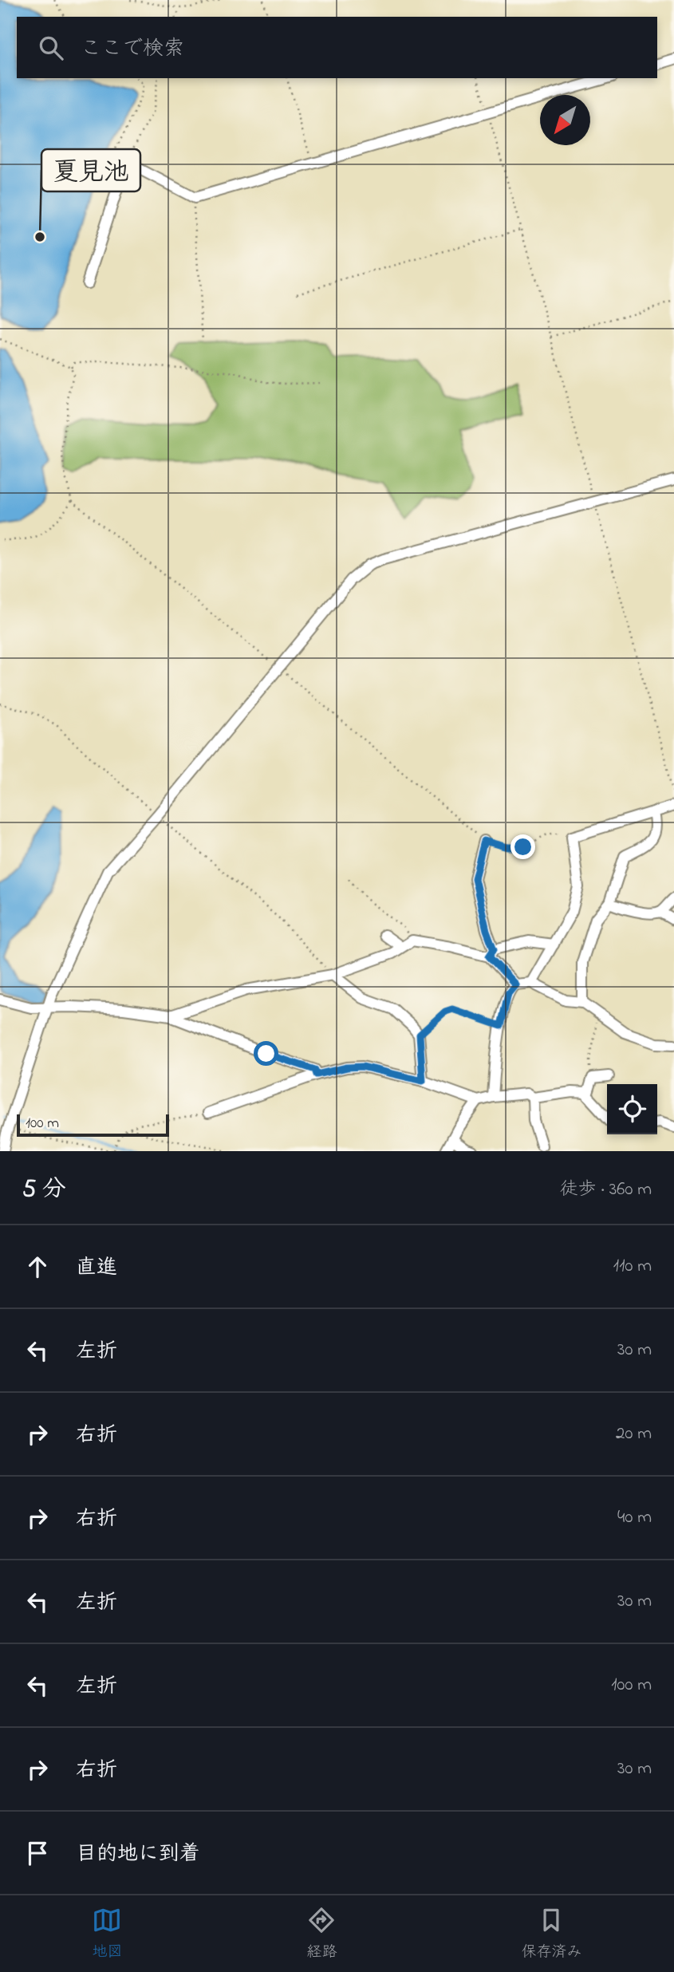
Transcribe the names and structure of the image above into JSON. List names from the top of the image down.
{
  "places": ["夏見池"],
  "scale_bar": "100 m",
  "north": "bottom left",
  "page": {
    "search": "ここで検索",
    "scale": "100 m",
    "heading": ["5 分", "徒歩 · 360 m"],
    "list": [
      ["直進", "110 m"],
      ["左折", "30 m"],
      ["右折", "20 m"],
      ["右折", "40 m"],
      ["左折", "30 m"],
      ["左折", "100 m"],
      ["右折", "30 m"],
      "目的地に到着"
    ],
    "nav": ["地図", "経路", "保存済み"]
  }
}
